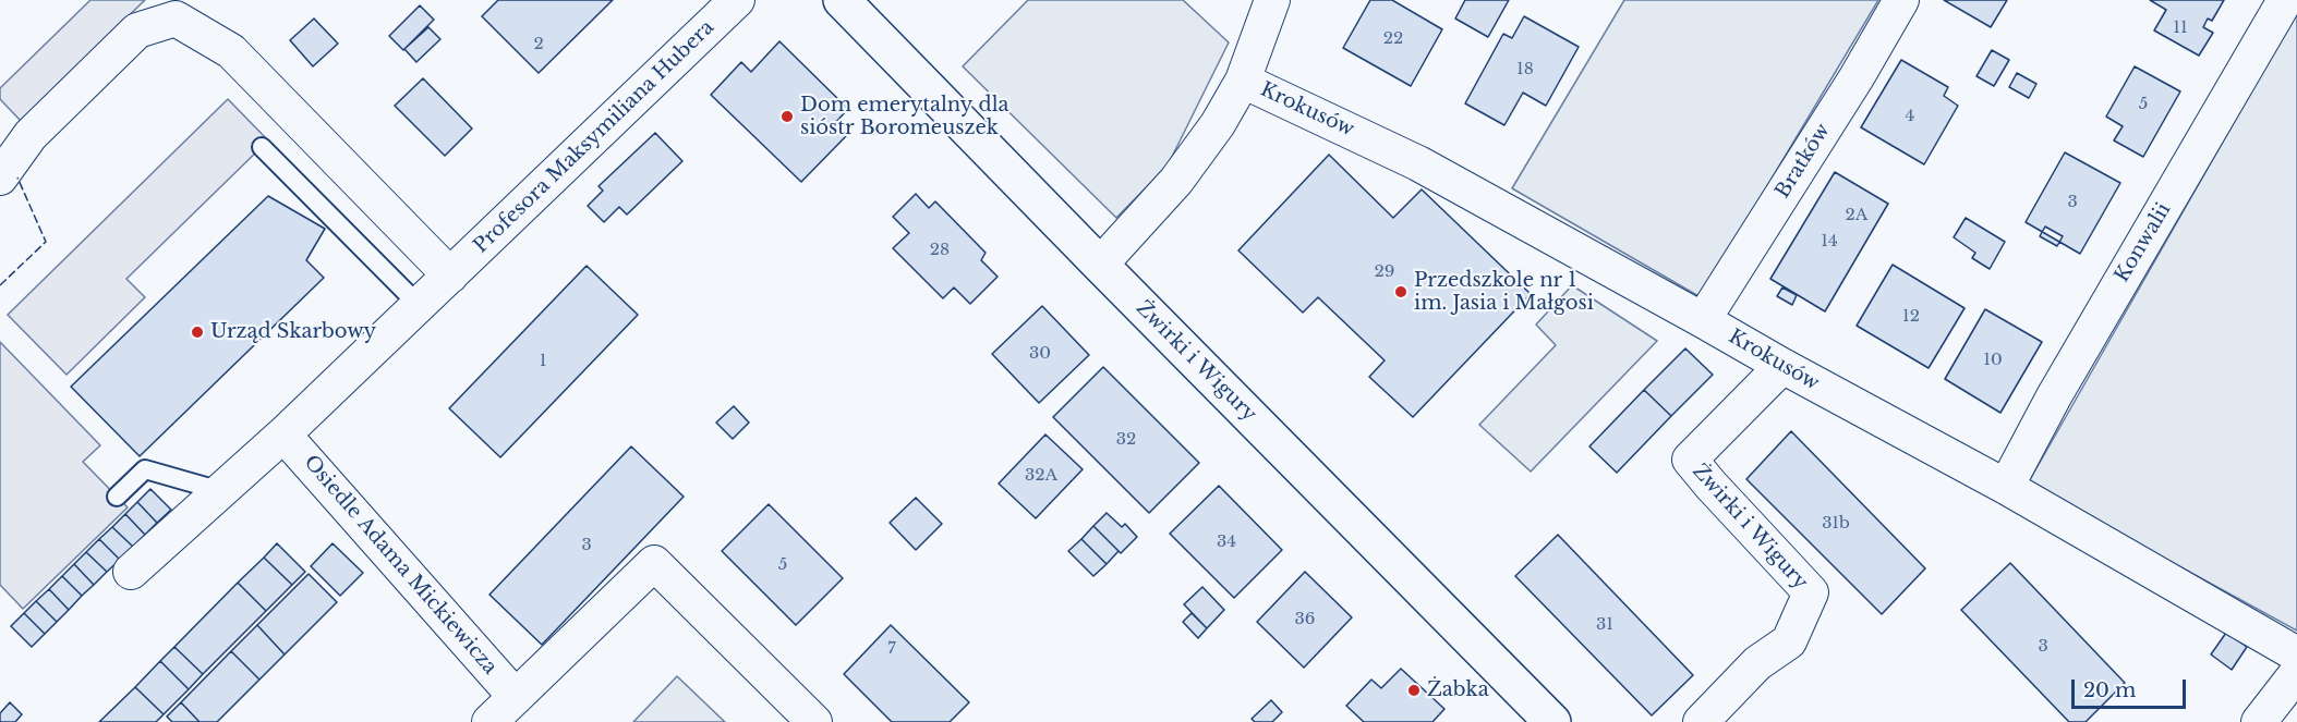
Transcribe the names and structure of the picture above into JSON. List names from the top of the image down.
{
  "streets": {
    "street": [
      "Krokusów",
      "Profesora Maksymiliana Hubera",
      "Bratków",
      "Konwalii",
      "Żwirki i Wigury",
      "Osiedle Adama Mickiewicza"
    ]
  },
  "crossings": [
    ["Krokusów", "Bratków"],
    ["Krokusów", "Konwalii"],
    ["Krokusów", "Żwirki i Wigury"],
    ["Profesora Maksymiliana Hubera", "Osiedle Adama Mickiewicza"]
  ],
  "places": [
    "Dom emerytalny dla sióstr Boromeuszek",
    "Przedszkole nr 1 im. Jasia i Małgosi",
    "Urząd Skarbowy",
    "Żabka"
  ],
  "house_numbers": [
    "11",
    "22",
    "2",
    "18",
    "5",
    "4",
    "3",
    "2A",
    "14",
    "28",
    "29",
    "12",
    "30",
    "10",
    "1",
    "32",
    "32A",
    "31b",
    "34",
    "3",
    "5",
    "36",
    "31",
    "3",
    "7"
  ],
  "scale_bar": "20 m"
}
